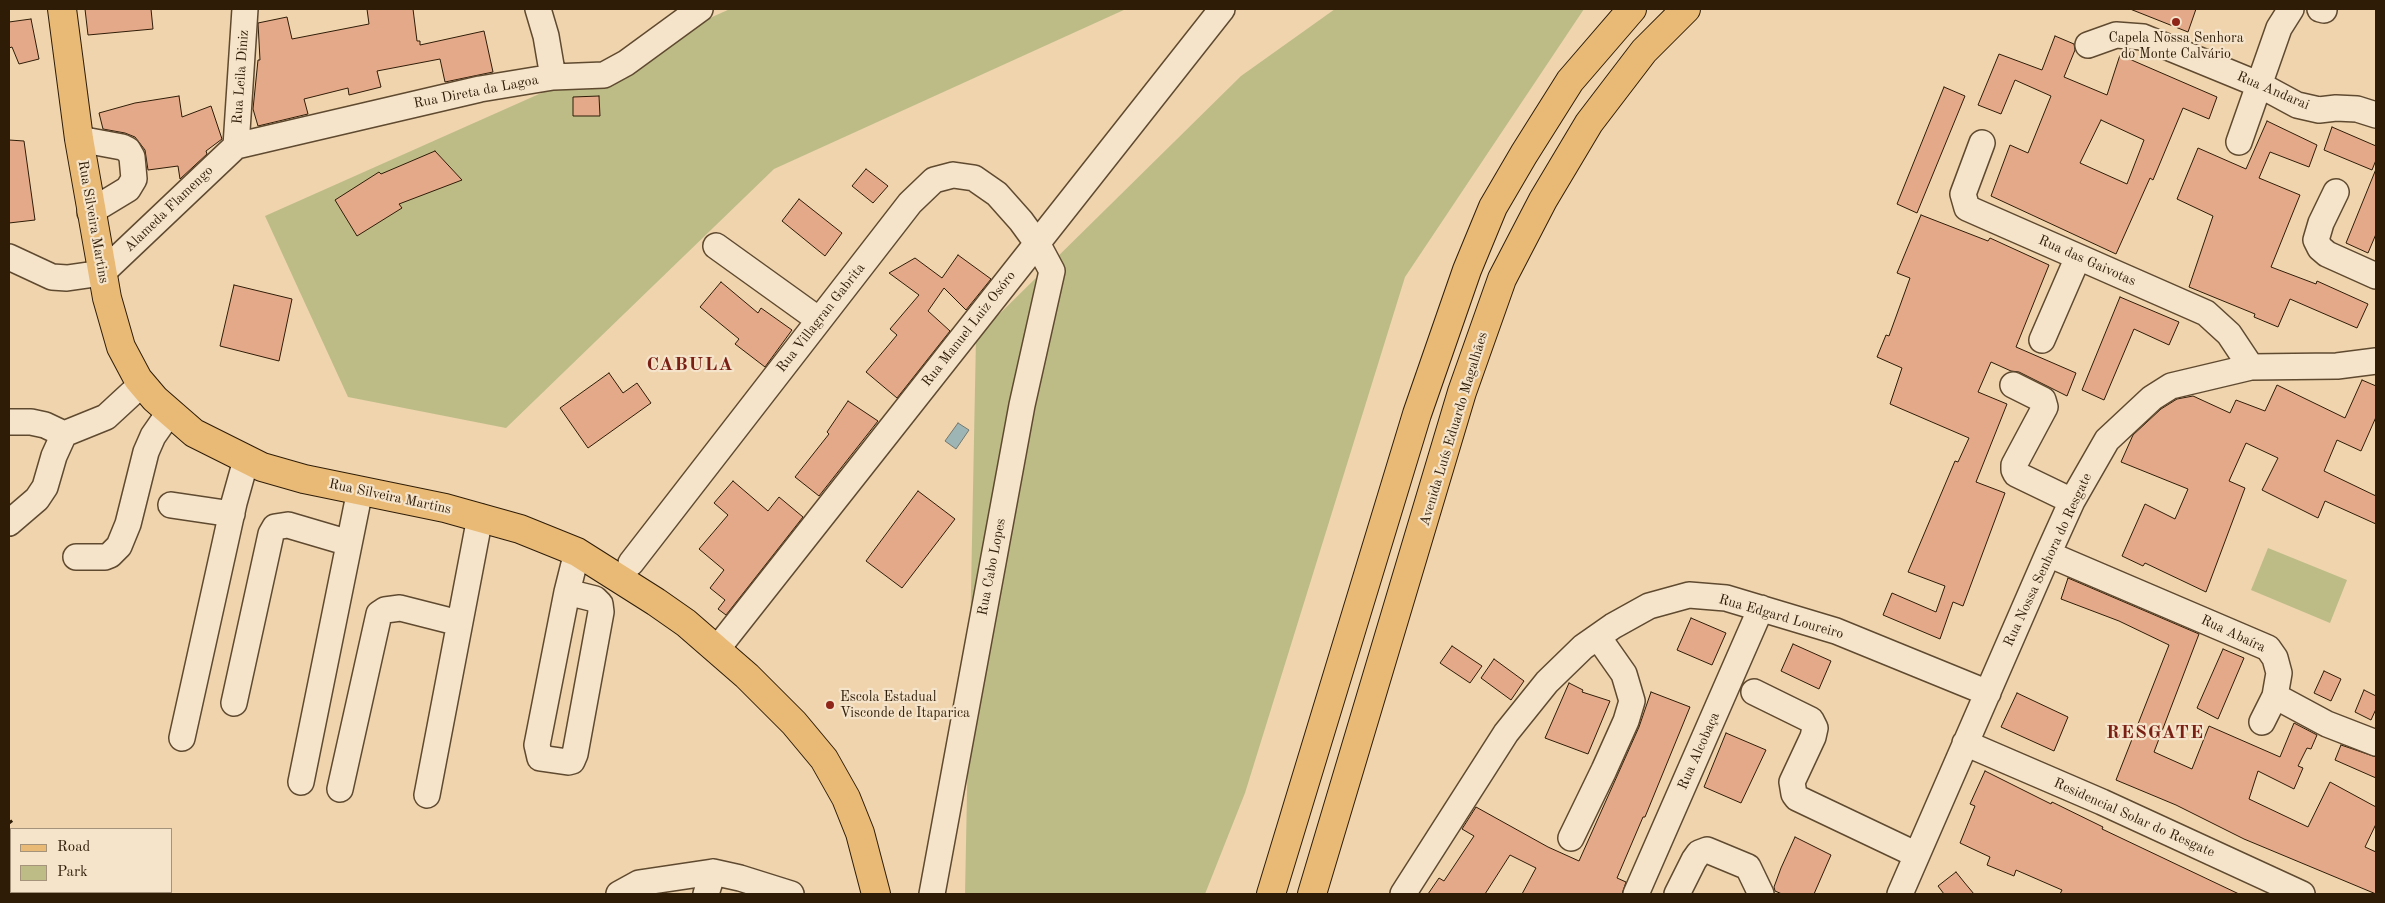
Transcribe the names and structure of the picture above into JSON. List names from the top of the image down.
{
  "streets": {
    "main road": ["Rua Silveira Martins", "Avenida Luís Eduardo Magalhães"],
    "street": [
      "Rua Leila Diniz",
      "Rua Andarai",
      "Rua Direta da Lagoa",
      "Alameda Flamengo",
      "Rua das Gaivotas",
      "Rua Villagran Gabrita",
      "Rua Manuel Luiz Osóro",
      "Rua Nossa Senhora do Resgate",
      "Rua Cabo Lopes",
      "Rua Edgard Loureiro",
      "Rua Abaíra",
      "Rua Alcobaça",
      "Residencial Solar do Resgate"
    ]
  },
  "crossings": [
    ["Rua Leila Diniz", "Rua Direta da Lagoa"],
    ["Rua Leila Diniz", "Alameda Flamengo"],
    ["Rua Direta da Lagoa", "Alameda Flamengo"],
    ["Alameda Flamengo", "Rua Silveira Martins"],
    ["Rua Silveira Martins", "Rua Manuel Luiz Osóro"],
    ["Rua das Gaivotas", "Rua Nossa Senhora do Resgate"],
    ["Rua Villagran Gabrita", "Rua Manuel Luiz Osóro"],
    ["Rua Villagran Gabrita", "Rua Cabo Lopes"],
    ["Rua Manuel Luiz Osóro", "Rua Cabo Lopes"],
    ["Rua Nossa Senhora do Resgate", "Rua Edgard Loureiro"],
    ["Rua Nossa Senhora do Resgate", "Rua Abaíra"],
    ["Rua Nossa Senhora do Resgate", "Residencial Solar do Resgate"],
    ["Rua Edgard Loureiro", "Rua Alcobaça"]
  ],
  "districts": ["CABULA", "RESGATE"],
  "places": ["Capela Nossa Senhora do Monte Calvário", "Escola Estadual Visconde de Itaparica"],
  "legend": ["Road", "Park"]
}
